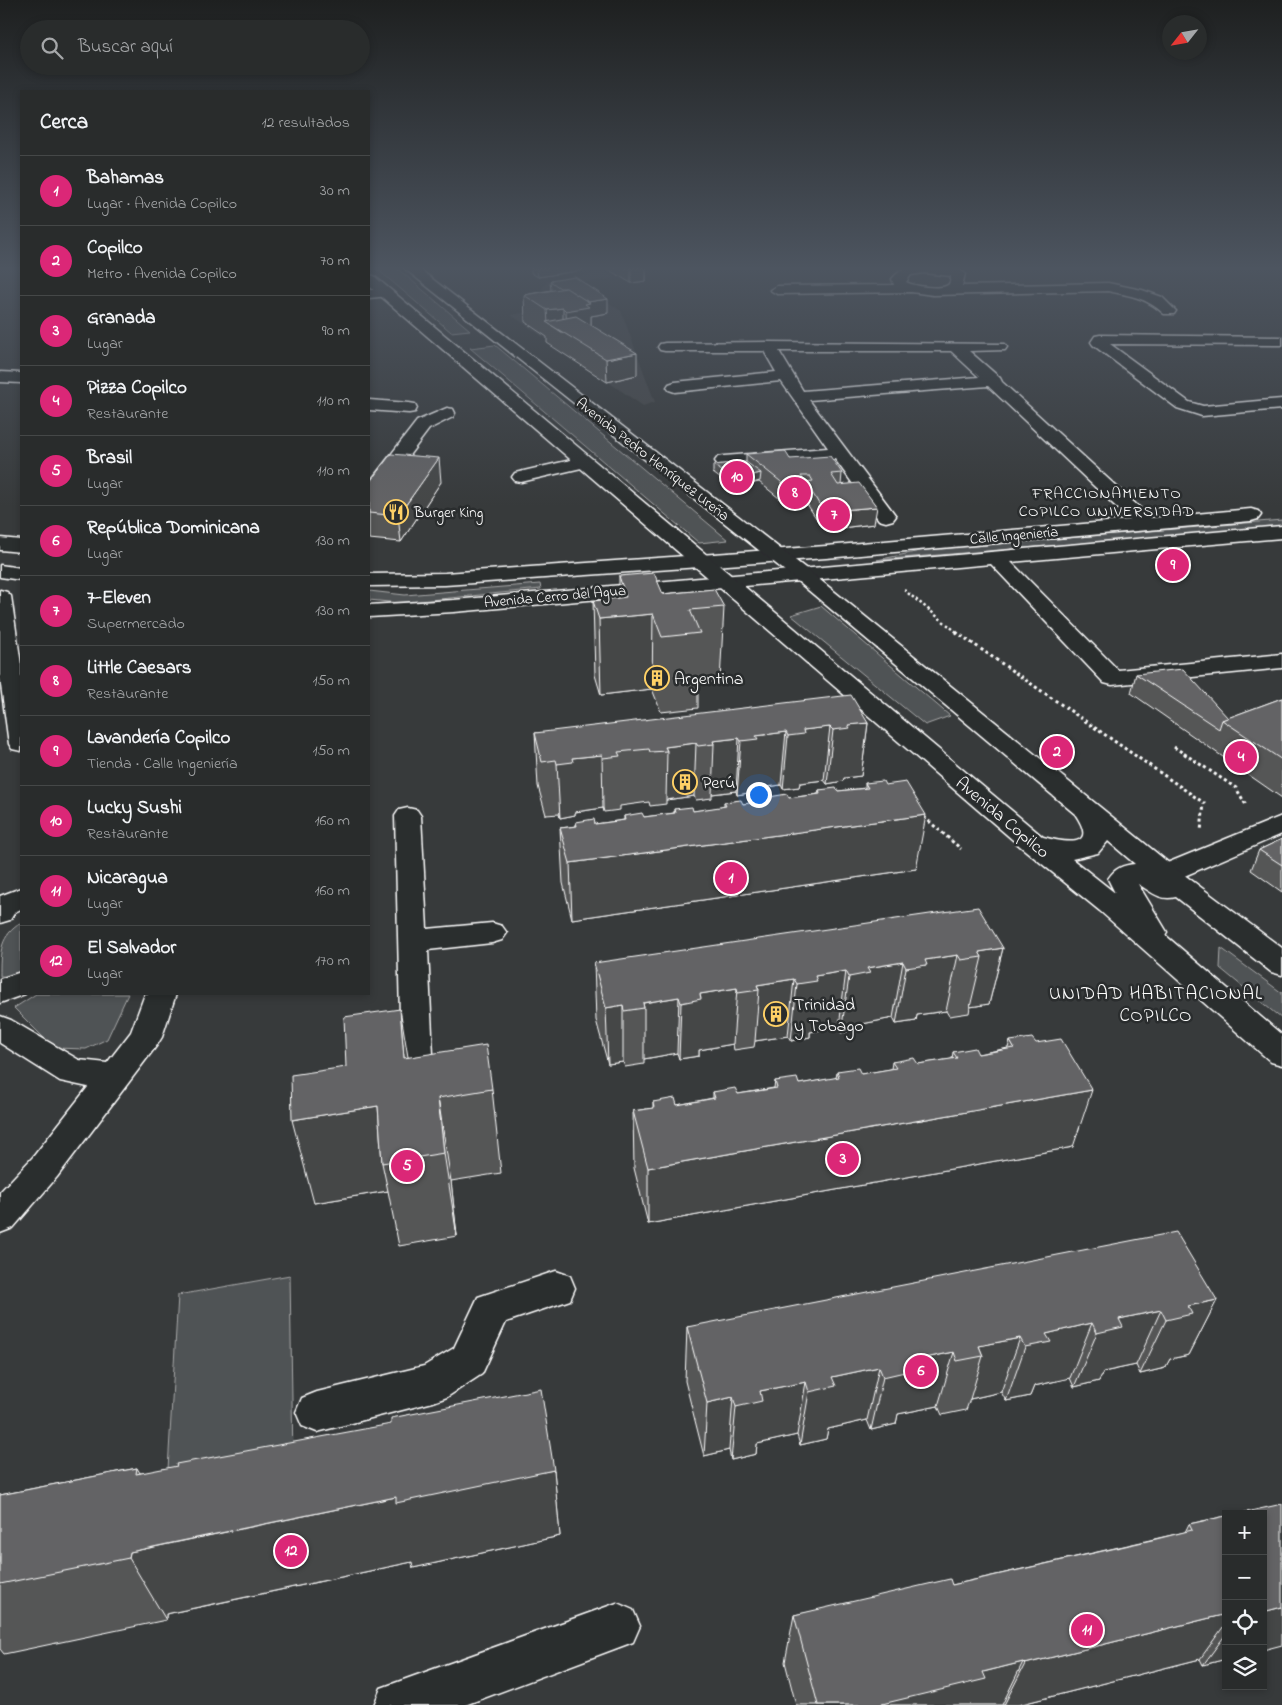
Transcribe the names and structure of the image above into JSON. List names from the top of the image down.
{
  "streets": {
    "street": [
      "Avenida Pedro Henríquez Ureña",
      "Calle Ingeniería",
      "Avenida Cerro del Agua",
      "Avenida Copilco"
    ]
  },
  "crossings": [
    ["Avenida Pedro Henríquez Ureña", "Calle Ingeniería"],
    ["Avenida Pedro Henríquez Ureña", "Avenida Cerro del Agua"],
    ["Calle Ingeniería", "Avenida Cerro del Agua"],
    ["Avenida Cerro del Agua", "Avenida Copilco"]
  ],
  "districts": ["FRACCIONAMIENTO COPILCO UNIVERSIDAD", "UNIDAD HABITACIONAL COPILCO"],
  "places": {
    "restaurant": ["Burger King"],
    "building": ["Argentina", "Perú", "Trinidad y Tobago"]
  },
  "north": "bottom left",
  "page": {
    "search": "Buscar aquí",
    "heading": ["Cerca", "12 resultados"],
    "list": [
      {
        "mark": "1",
        "name": "Bahamas",
        "note": "Lugar · Avenida Copilco",
        "value": "30 m"
      },
      {
        "mark": "2",
        "name": "Copilco",
        "note": "Metro · Avenida Copilco",
        "value": "70 m"
      },
      {
        "mark": "3",
        "name": "Granada",
        "note": "Lugar",
        "value": "90 m"
      },
      {
        "mark": "4",
        "name": "Pizza Copilco",
        "note": "Restaurante",
        "value": "110 m"
      },
      {
        "mark": "5",
        "name": "Brasil",
        "note": "Lugar",
        "value": "110 m"
      },
      {
        "mark": "6",
        "name": "República Dominicana",
        "note": "Lugar",
        "value": "130 m"
      },
      {
        "mark": "7",
        "name": "7-Eleven",
        "note": "Supermercado",
        "value": "130 m"
      },
      {
        "mark": "8",
        "name": "Little Caesars",
        "note": "Restaurante",
        "value": "150 m"
      },
      {
        "mark": "9",
        "name": "Lavandería Copilco",
        "note": "Tienda · Calle Ingeniería",
        "value": "150 m"
      },
      {
        "mark": "10",
        "name": "Lucky Sushi",
        "note": "Restaurante",
        "value": "160 m"
      },
      {
        "mark": "11",
        "name": "Nicaragua",
        "note": "Lugar",
        "value": "160 m"
      },
      {
        "mark": "12",
        "name": "El Salvador",
        "note": "Lugar",
        "value": "170 m"
      }
    ],
    "pins": [
      "10",
      "8",
      "7",
      "9",
      "2",
      "4",
      "1",
      "3",
      "5",
      "6",
      "12",
      "11"
    ],
    "map_buttons": ["+", "−"]
  }
}
